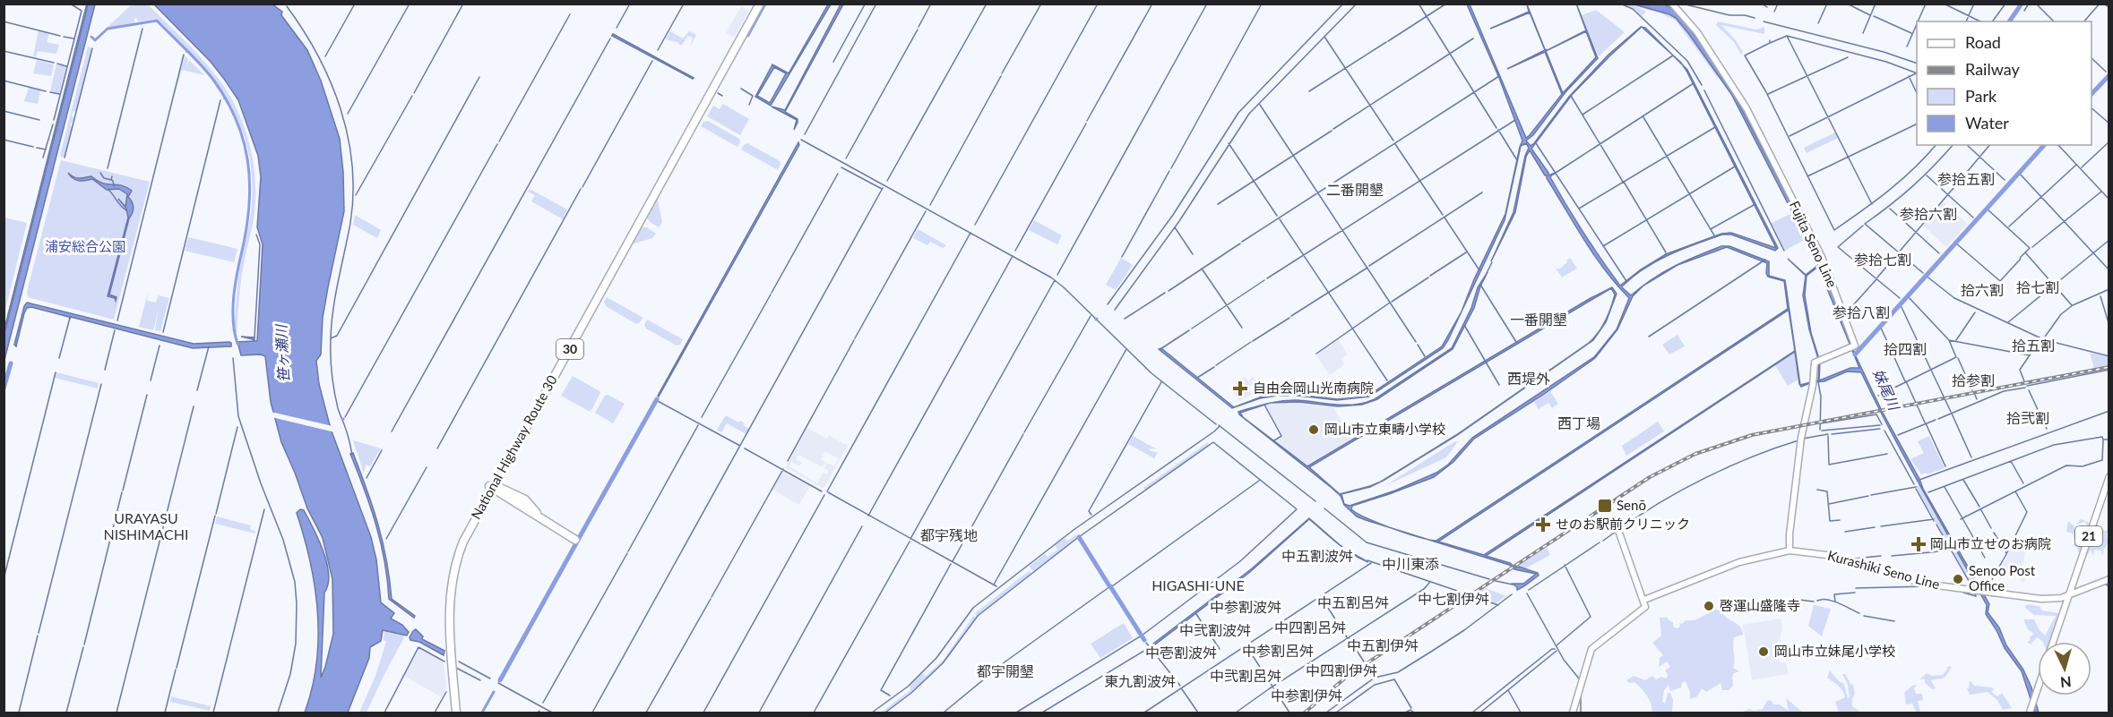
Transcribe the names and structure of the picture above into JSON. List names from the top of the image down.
{
  "streets": {
    "highway": ["30", "National Highway Route 30"],
    "main road": ["Fujita Seno Line", "21", "Kurashiki Seno Line"]
  },
  "crossings": [
    ["Fujita Seno Line", "Kurashiki Seno Line"],
    ["21", "Kurashiki Seno Line"]
  ],
  "districts": [
    "参拾五割",
    "二番開墾",
    "参拾六割",
    "参拾七割",
    "拾七割",
    "拾六割",
    "参拾八割",
    "一番開墾",
    "拾五割",
    "拾四割",
    "西堤外",
    "拾参割",
    "拾弐割",
    "西丁場",
    "URAYASU NISHIMACHI",
    "都宇残地",
    "中五割波舛",
    "中川東添",
    "HIGASHI-UNE",
    "中七割伊舛",
    "中五割呂舛",
    "中参割波舛",
    "中四割呂舛",
    "中弐割波舛",
    "中五割伊舛",
    "中参割呂舛",
    "中壱割波舛",
    "中四割伊舛",
    "都宇開墾",
    "中弐割呂舛",
    "東九割波舛",
    "中参割伊舛"
  ],
  "water": ["笹ヶ瀬川", "妹尾川"],
  "parks": ["浦安総合公園"],
  "places": {
    "health": ["自由会岡山光南病院", "せのお駅前クリニック", "岡山市立せのお病院"],
    "other": [
      "岡山市立東疇小学校",
      "Senoo Post Office",
      "啓運山盛隆寺",
      "岡山市立妹尾小学校"
    ],
    "transit": ["Senō"]
  },
  "legend": [
    "Road",
    "Railway",
    "Park",
    "Water"
  ],
  "north": "bottom"
}
